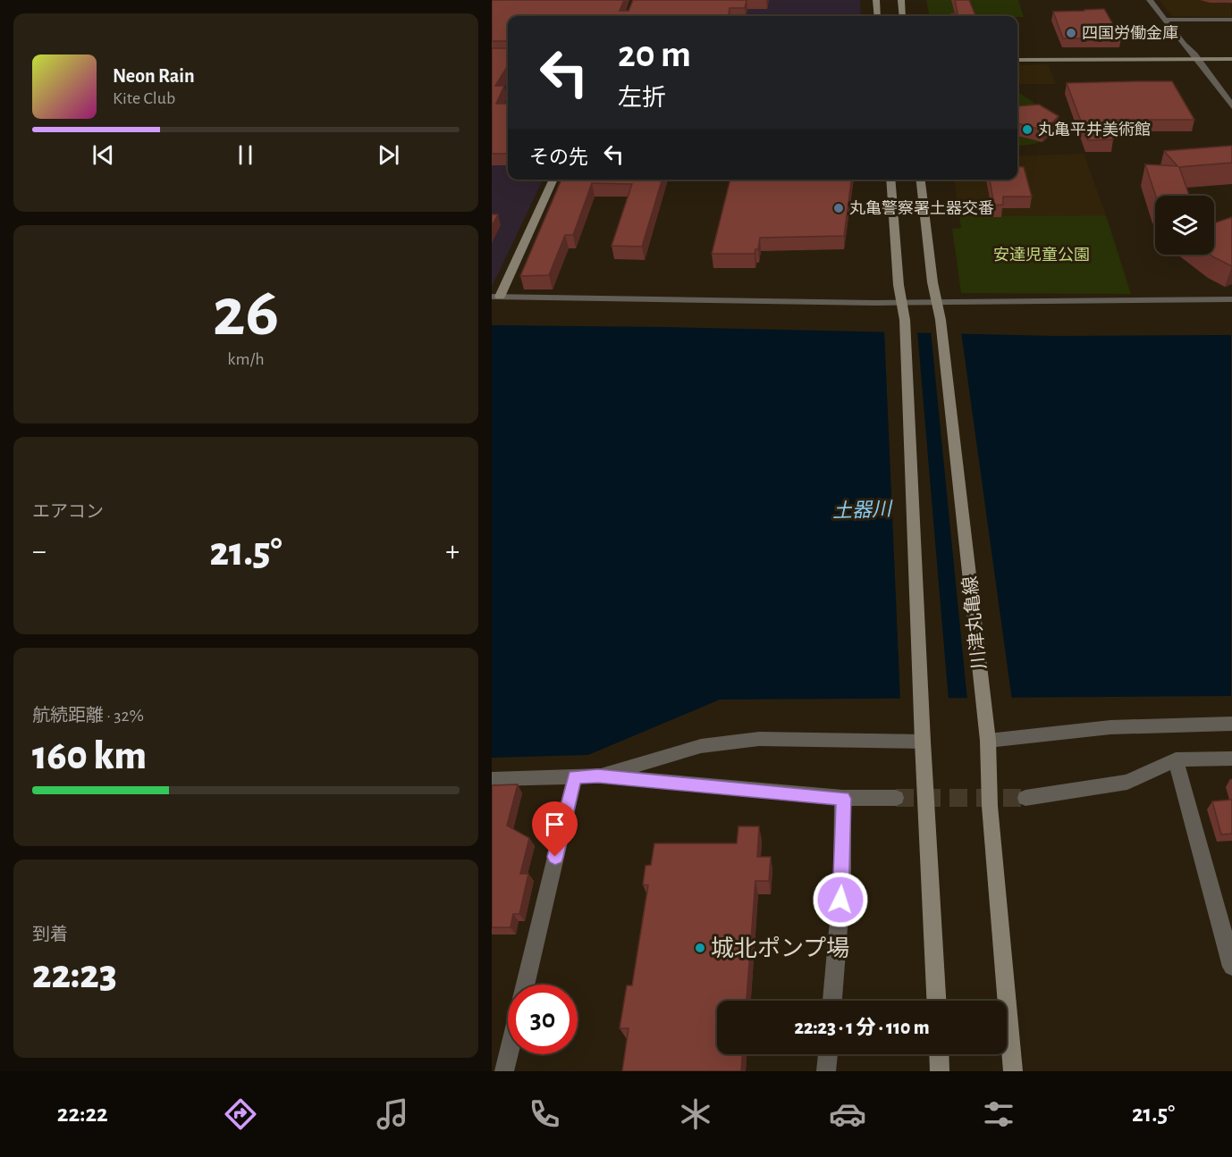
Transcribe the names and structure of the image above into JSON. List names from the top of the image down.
{
  "streets": {
    "main road": ["川津丸亀線"]
  },
  "water": ["土器川"],
  "parks": ["安達児童公園"],
  "places": [
    "四国労働金庫",
    "丸亀平井美術館",
    "丸亀警察署土器交番",
    "城北ポンプ場"
  ],
  "page": {
    "turn": ["20 m", "左折"],
    "song": ["Neon Rain", "Kite Club"],
    "then": "その先",
    "tile": [
      ["26", "km/h"],
      "エアコン",
      ["航続距離 · 32%", "160 km"],
      ["到着", "22:23"]
    ],
    "heat": ["−", "21.5°", "+"],
    "limit": "30",
    "trip": "22:23 · 1 分 · 110 m",
    "tabs": ["22:22", "21.5°"]
  }
}
